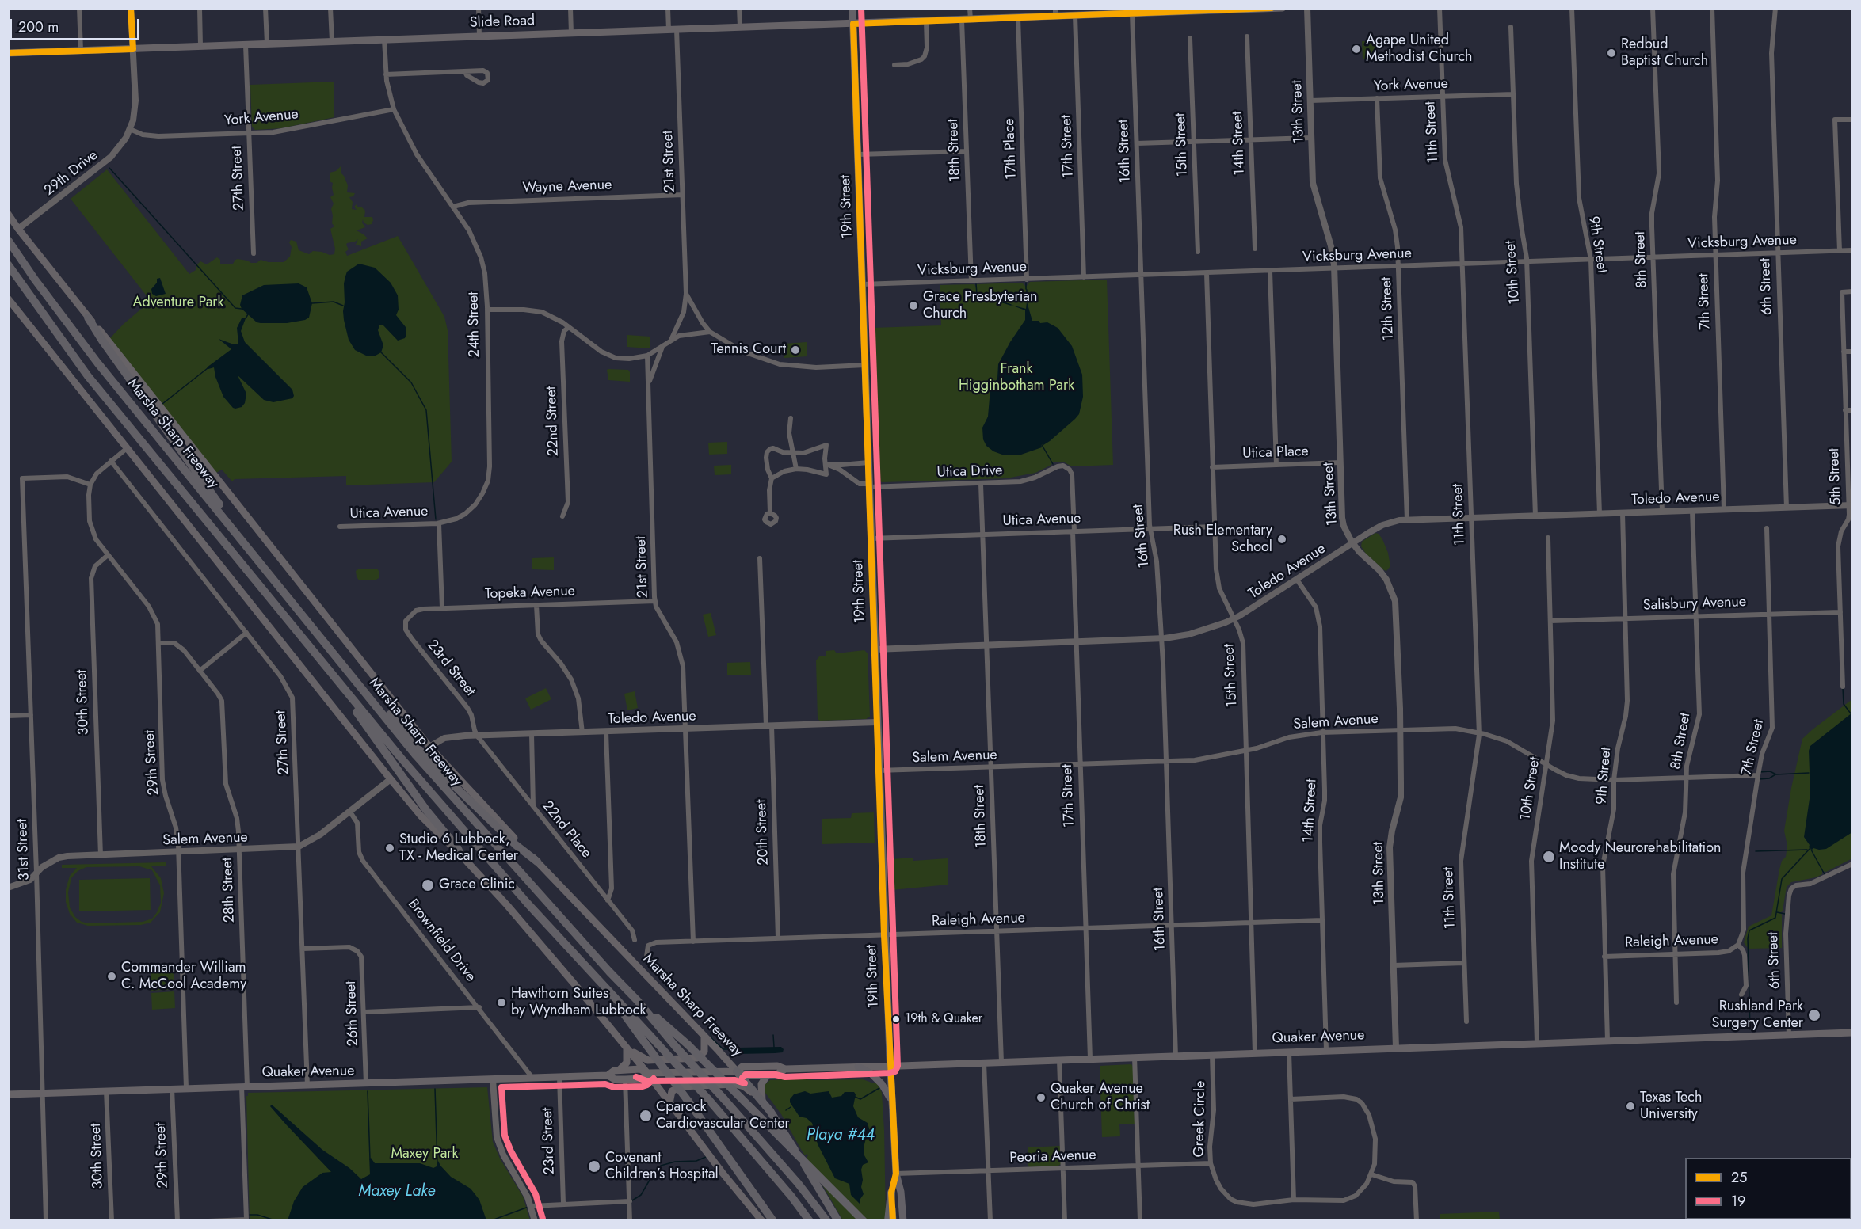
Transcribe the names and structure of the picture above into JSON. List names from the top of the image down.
{
  "streets": {
    "highway": ["Marsha Sharp Freeway"],
    "main road": ["Slide Road", "19th Street", "Quaker Avenue"],
    "street": [
      "York Avenue",
      "13th Street",
      "11th Street",
      "14th Street",
      "15th Street",
      "17th Street",
      "17th Place",
      "18th Street",
      "16th Street",
      "21st Street",
      "29th Drive",
      "27th Street",
      "Wayne Avenue",
      "Vicksburg Avenue",
      "9th Street",
      "8th Street",
      "10th Street",
      "6th Street",
      "7th Street",
      "12th Street",
      "24th Street",
      "22nd Street",
      "Utica Place",
      "Utica Drive",
      "5th Street",
      "Toledo Avenue",
      "Utica Avenue",
      "Topeka Avenue",
      "Salisbury Avenue",
      "23rd Street",
      "30th Street",
      "Salem Avenue",
      "29th Street",
      "22nd Place",
      "20th Street",
      "31st Street",
      "28th Street",
      "Raleigh Avenue",
      "Brownfield Drive",
      "26th Street",
      "Greek Circle",
      "Peoria Avenue"
    ]
  },
  "crossings": [
    ["Slide Road", "17th Street"],
    ["Slide Road", "17th Place"],
    ["Slide Road", "18th Street"],
    ["Slide Road", "16th Street"],
    ["Slide Road", "21st Street"],
    ["Slide Road", "27th Street"],
    ["Slide Road", "19th Street"],
    ["Slide Road", "24th Street"],
    ["York Avenue", "13th Street"],
    ["York Avenue", "11th Street"],
    ["York Avenue", "29th Drive"],
    ["York Avenue", "27th Street"],
    ["York Avenue", "10th Street"],
    ["York Avenue", "12th Street"],
    ["York Avenue", "24th Street"],
    ["13th Street", "Vicksburg Avenue"],
    ["13th Street", "Utica Place"],
    ["13th Street", "Toledo Avenue"],
    ["13th Street", "Salem Avenue"],
    ["13th Street", "Quaker Avenue"],
    ["11th Street", "Vicksburg Avenue"],
    ["11th Street", "Toledo Avenue"],
    ["11th Street", "Salem Avenue"],
    ["14th Street", "Toledo Avenue"],
    ["14th Street", "Salem Avenue"],
    ["14th Street", "Raleigh Avenue"],
    ["14th Street", "Quaker Avenue"],
    ["15th Street", "Vicksburg Avenue"],
    ["15th Street", "Utica Place"],
    ["15th Street", "Toledo Avenue"],
    ["15th Street", "Utica Avenue"],
    ["15th Street", "Salem Avenue"],
    ["15th Street", "Raleigh Avenue"],
    ["15th Street", "Quaker Avenue"],
    ["17th Street", "Vicksburg Avenue"],
    ["17th Street", "Utica Drive"],
    ["17th Street", "Toledo Avenue"],
    ["17th Street", "Utica Avenue"],
    ["17th Street", "Salem Avenue"],
    ["17th Street", "Raleigh Avenue"],
    ["17th Street", "Quaker Avenue"],
    ["17th Place", "Vicksburg Avenue"],
    ["18th Street", "Vicksburg Avenue"],
    ["18th Street", "Utica Drive"],
    ["18th Street", "Toledo Avenue"],
    ["18th Street", "Utica Avenue"],
    ["18th Street", "Salem Avenue"],
    ["18th Street", "Raleigh Avenue"],
    ["18th Street", "Quaker Avenue"],
    ["16th Street", "Vicksburg Avenue"],
    ["16th Street", "Toledo Avenue"],
    ["16th Street", "Utica Avenue"],
    ["16th Street", "Salem Avenue"],
    ["16th Street", "Raleigh Avenue"],
    ["16th Street", "Quaker Avenue"],
    ["21st Street", "Wayne Avenue"],
    ["21st Street", "Toledo Avenue"],
    ["21st Street", "Topeka Avenue"],
    ["21st Street", "Raleigh Avenue"],
    ["29th Drive", "Marsha Sharp Freeway"],
    ["27th Street", "Salem Avenue"],
    ["27th Street", "26th Street"],
    ["27th Street", "Quaker Avenue"],
    ["Wayne Avenue", "24th Street"],
    ["19th Street", "Vicksburg Avenue"],
    ["19th Street", "Utica Drive"],
    ["19th Street", "Toledo Avenue"],
    ["19th Street", "Utica Avenue"],
    ["19th Street", "Salem Avenue"],
    ["19th Street", "Raleigh Avenue"],
    ["19th Street", "Quaker Avenue"],
    ["19th Street", "Peoria Avenue"],
    ["Vicksburg Avenue", "9th Street"],
    ["Vicksburg Avenue", "8th Street"],
    ["Vicksburg Avenue", "10th Street"],
    ["Vicksburg Avenue", "6th Street"],
    ["Vicksburg Avenue", "7th Street"],
    ["Vicksburg Avenue", "12th Street"],
    ["9th Street", "Toledo Avenue"],
    ["9th Street", "Salisbury Avenue"],
    ["9th Street", "Salem Avenue"],
    ["9th Street", "Raleigh Avenue"],
    ["9th Street", "Quaker Avenue"],
    ["8th Street", "Toledo Avenue"],
    ["8th Street", "Salisbury Avenue"],
    ["8th Street", "Salem Avenue"],
    ["8th Street", "Raleigh Avenue"],
    ["10th Street", "Toledo Avenue"],
    ["10th Street", "Salisbury Avenue"],
    ["10th Street", "Salem Avenue"],
    ["10th Street", "Quaker Avenue"],
    ["6th Street", "Toledo Avenue"],
    ["6th Street", "Quaker Avenue"],
    ["7th Street", "Toledo Avenue"],
    ["7th Street", "Salisbury Avenue"],
    ["7th Street", "Salem Avenue"],
    ["7th Street", "Raleigh Avenue"],
    ["12th Street", "Toledo Avenue"],
    ["24th Street", "Utica Avenue"],
    ["Marsha Sharp Freeway", "Toledo Avenue"],
    ["Marsha Sharp Freeway", "Quaker Avenue"],
    ["5th Street", "Toledo Avenue"],
    ["5th Street", "Salisbury Avenue"],
    ["Toledo Avenue", "23rd Street"],
    ["Toledo Avenue", "22nd Place"],
    ["Toledo Avenue", "20th Street"],
    ["Topeka Avenue", "23rd Street"],
    ["23rd Street", "22nd Place"],
    ["23rd Street", "Quaker Avenue"],
    ["30th Street", "Salem Avenue"],
    ["30th Street", "29th Street"],
    ["30th Street", "Quaker Avenue"],
    ["Salem Avenue", "29th Street"],
    ["Salem Avenue", "31st Street"],
    ["Salem Avenue", "28th Street"],
    ["Salem Avenue", "Brownfield Drive"],
    ["29th Street", "31st Street"],
    ["29th Street", "28th Street"],
    ["29th Street", "Quaker Avenue"],
    ["20th Street", "Raleigh Avenue"],
    ["31st Street", "Quaker Avenue"],
    ["28th Street", "Quaker Avenue"],
    ["Brownfield Drive", "Quaker Avenue"],
    ["26th Street", "Quaker Avenue"],
    ["Quaker Avenue", "Greek Circle"],
    ["Greek Circle", "Peoria Avenue"]
  ],
  "water": ["Playa #44", "Maxey Lake"],
  "parks": ["Adventure Park", "Frank Higginbotham Park", "Maxey Park"],
  "places": [
    "Agape United Methodist Church",
    "Redbud Baptist Church",
    "Grace Presbyterian Church",
    "Tennis Court",
    "Rush Elementary School",
    "Studio 6 Lubbock, TX - Medical Center",
    "Moody Neurorehabilitation Institute",
    "Grace Clinic",
    "Commander William C. McCool Academy",
    "Hawthorn Suites by Wyndham Lubbock",
    "Rushland Park Surgery Center",
    "19th & Quaker",
    "Quaker Avenue Church of Christ",
    "Texas Tech University",
    "Cparock Cardiovascular Center",
    "Covenant Children’s Hospital"
  ],
  "lines": ["transit line 25", "transit line 19"],
  "legend": ["25", "19"],
  "scale_bar": "200 m"
}
